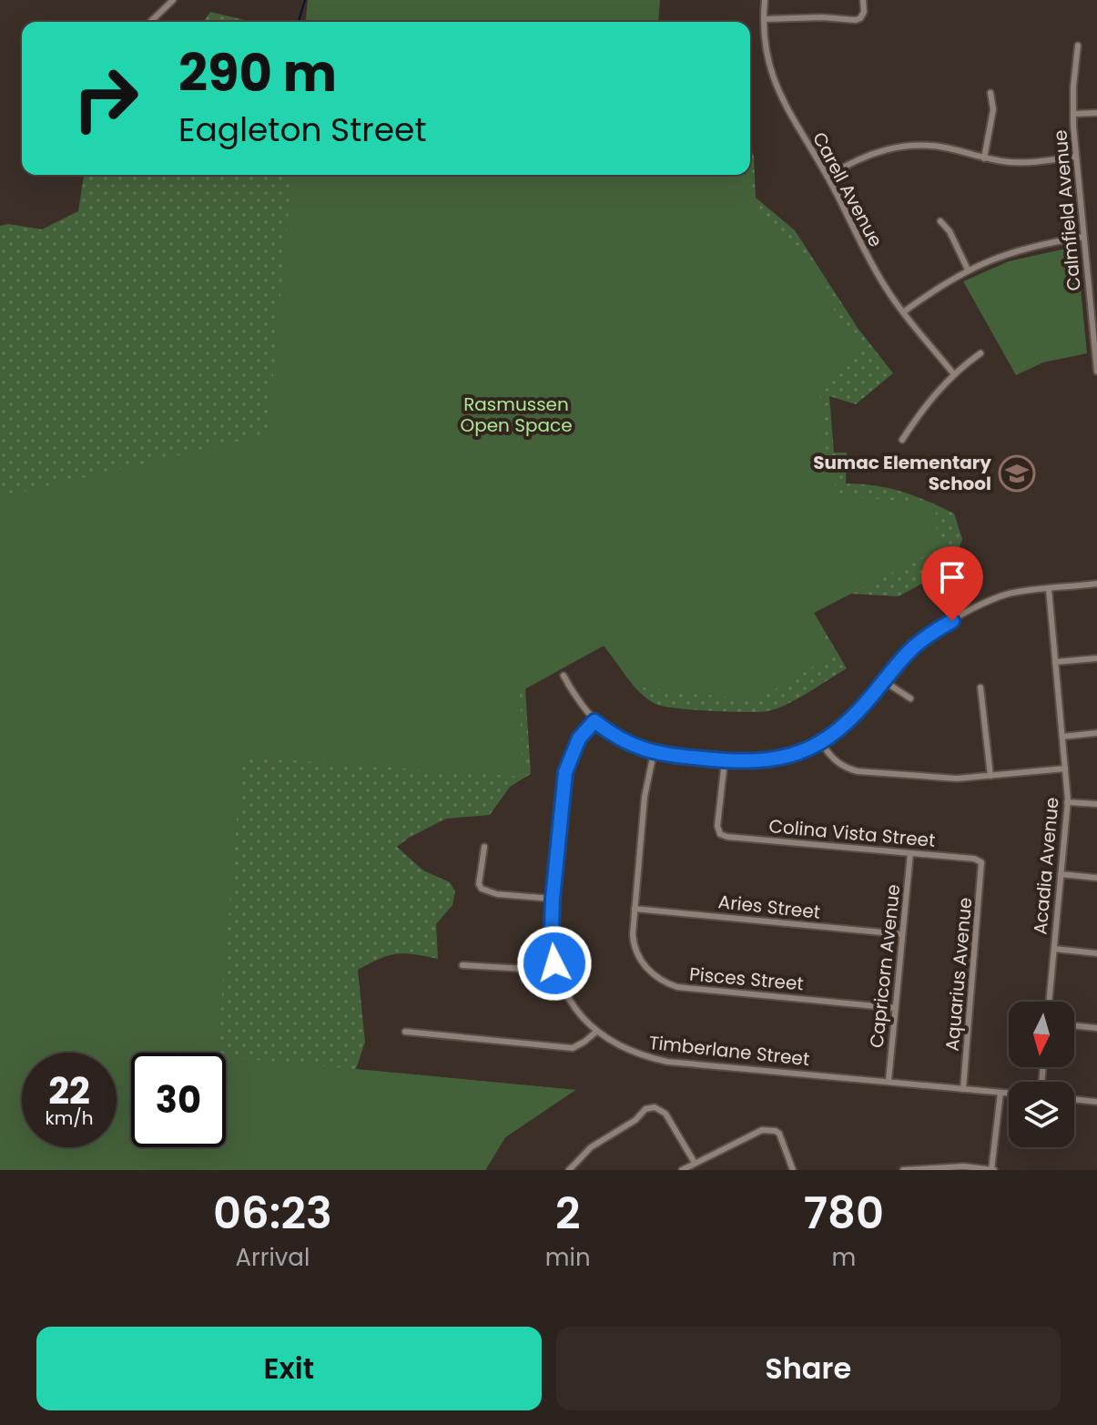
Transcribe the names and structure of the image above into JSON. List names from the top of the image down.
{
  "streets": {
    "street": [
      "Carell Avenue",
      "Calmfield Avenue",
      "Colina Vista Street",
      "Acadia Avenue",
      "Aries Street",
      "Capricorn Avenue",
      "Aquarius Avenue",
      "Pisces Street",
      "Timberlane Street"
    ]
  },
  "crossings": [
    ["Colina Vista Street", "Capricorn Avenue"],
    ["Colina Vista Street", "Aquarius Avenue"],
    ["Aries Street", "Capricorn Avenue"],
    ["Aries Street", "Pisces Street"],
    ["Capricorn Avenue", "Pisces Street"],
    ["Capricorn Avenue", "Timberlane Street"],
    ["Aquarius Avenue", "Timberlane Street"]
  ],
  "parks": ["Rasmussen Open Space"],
  "places": {
    "school or university": ["Sumac Elementary School"]
  },
  "north": "bottom",
  "page": {
    "turn": ["290 m", "Eagleton Street"],
    "speed": "22 km/h",
    "limit": "30",
    "eta": [
      "06:23",
      "Arrival",
      "2",
      "min",
      "780",
      "m"
    ],
    "buttons": ["Exit", "Share"]
  }
}
